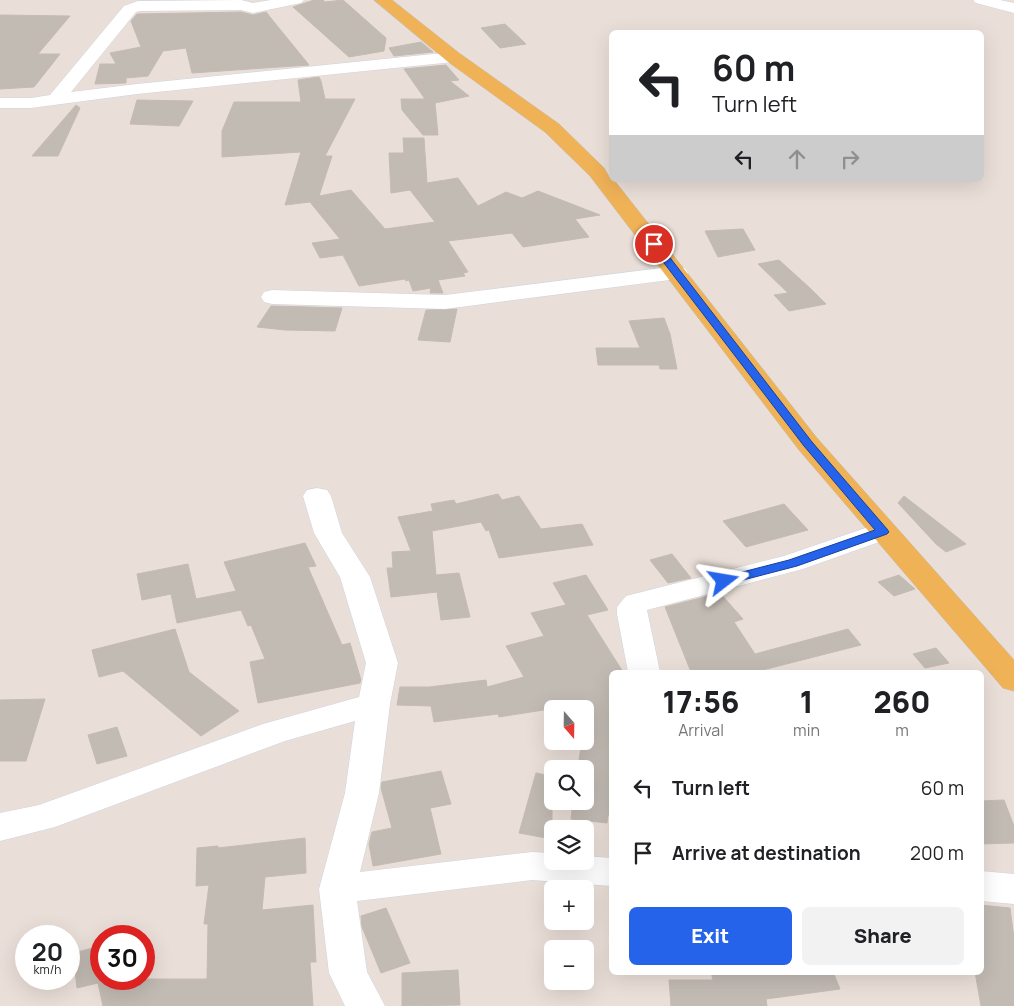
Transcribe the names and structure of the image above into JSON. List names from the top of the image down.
{
  "north": "bottom",
  "page": {
    "turn": ["60 m", "Turn left"],
    "eta": [
      "17:56",
      "Arrival",
      "1",
      "min",
      "260",
      "m"
    ],
    "map_buttons": ["+", "−"],
    "list": [
      {
        "name": "Turn left",
        "value": "60 m"
      },
      {
        "name": "Arrive at destination",
        "value": "200 m"
      }
    ],
    "buttons": ["Exit", "Share"],
    "speed": "20 km/h",
    "limit": "30"
  }
}
